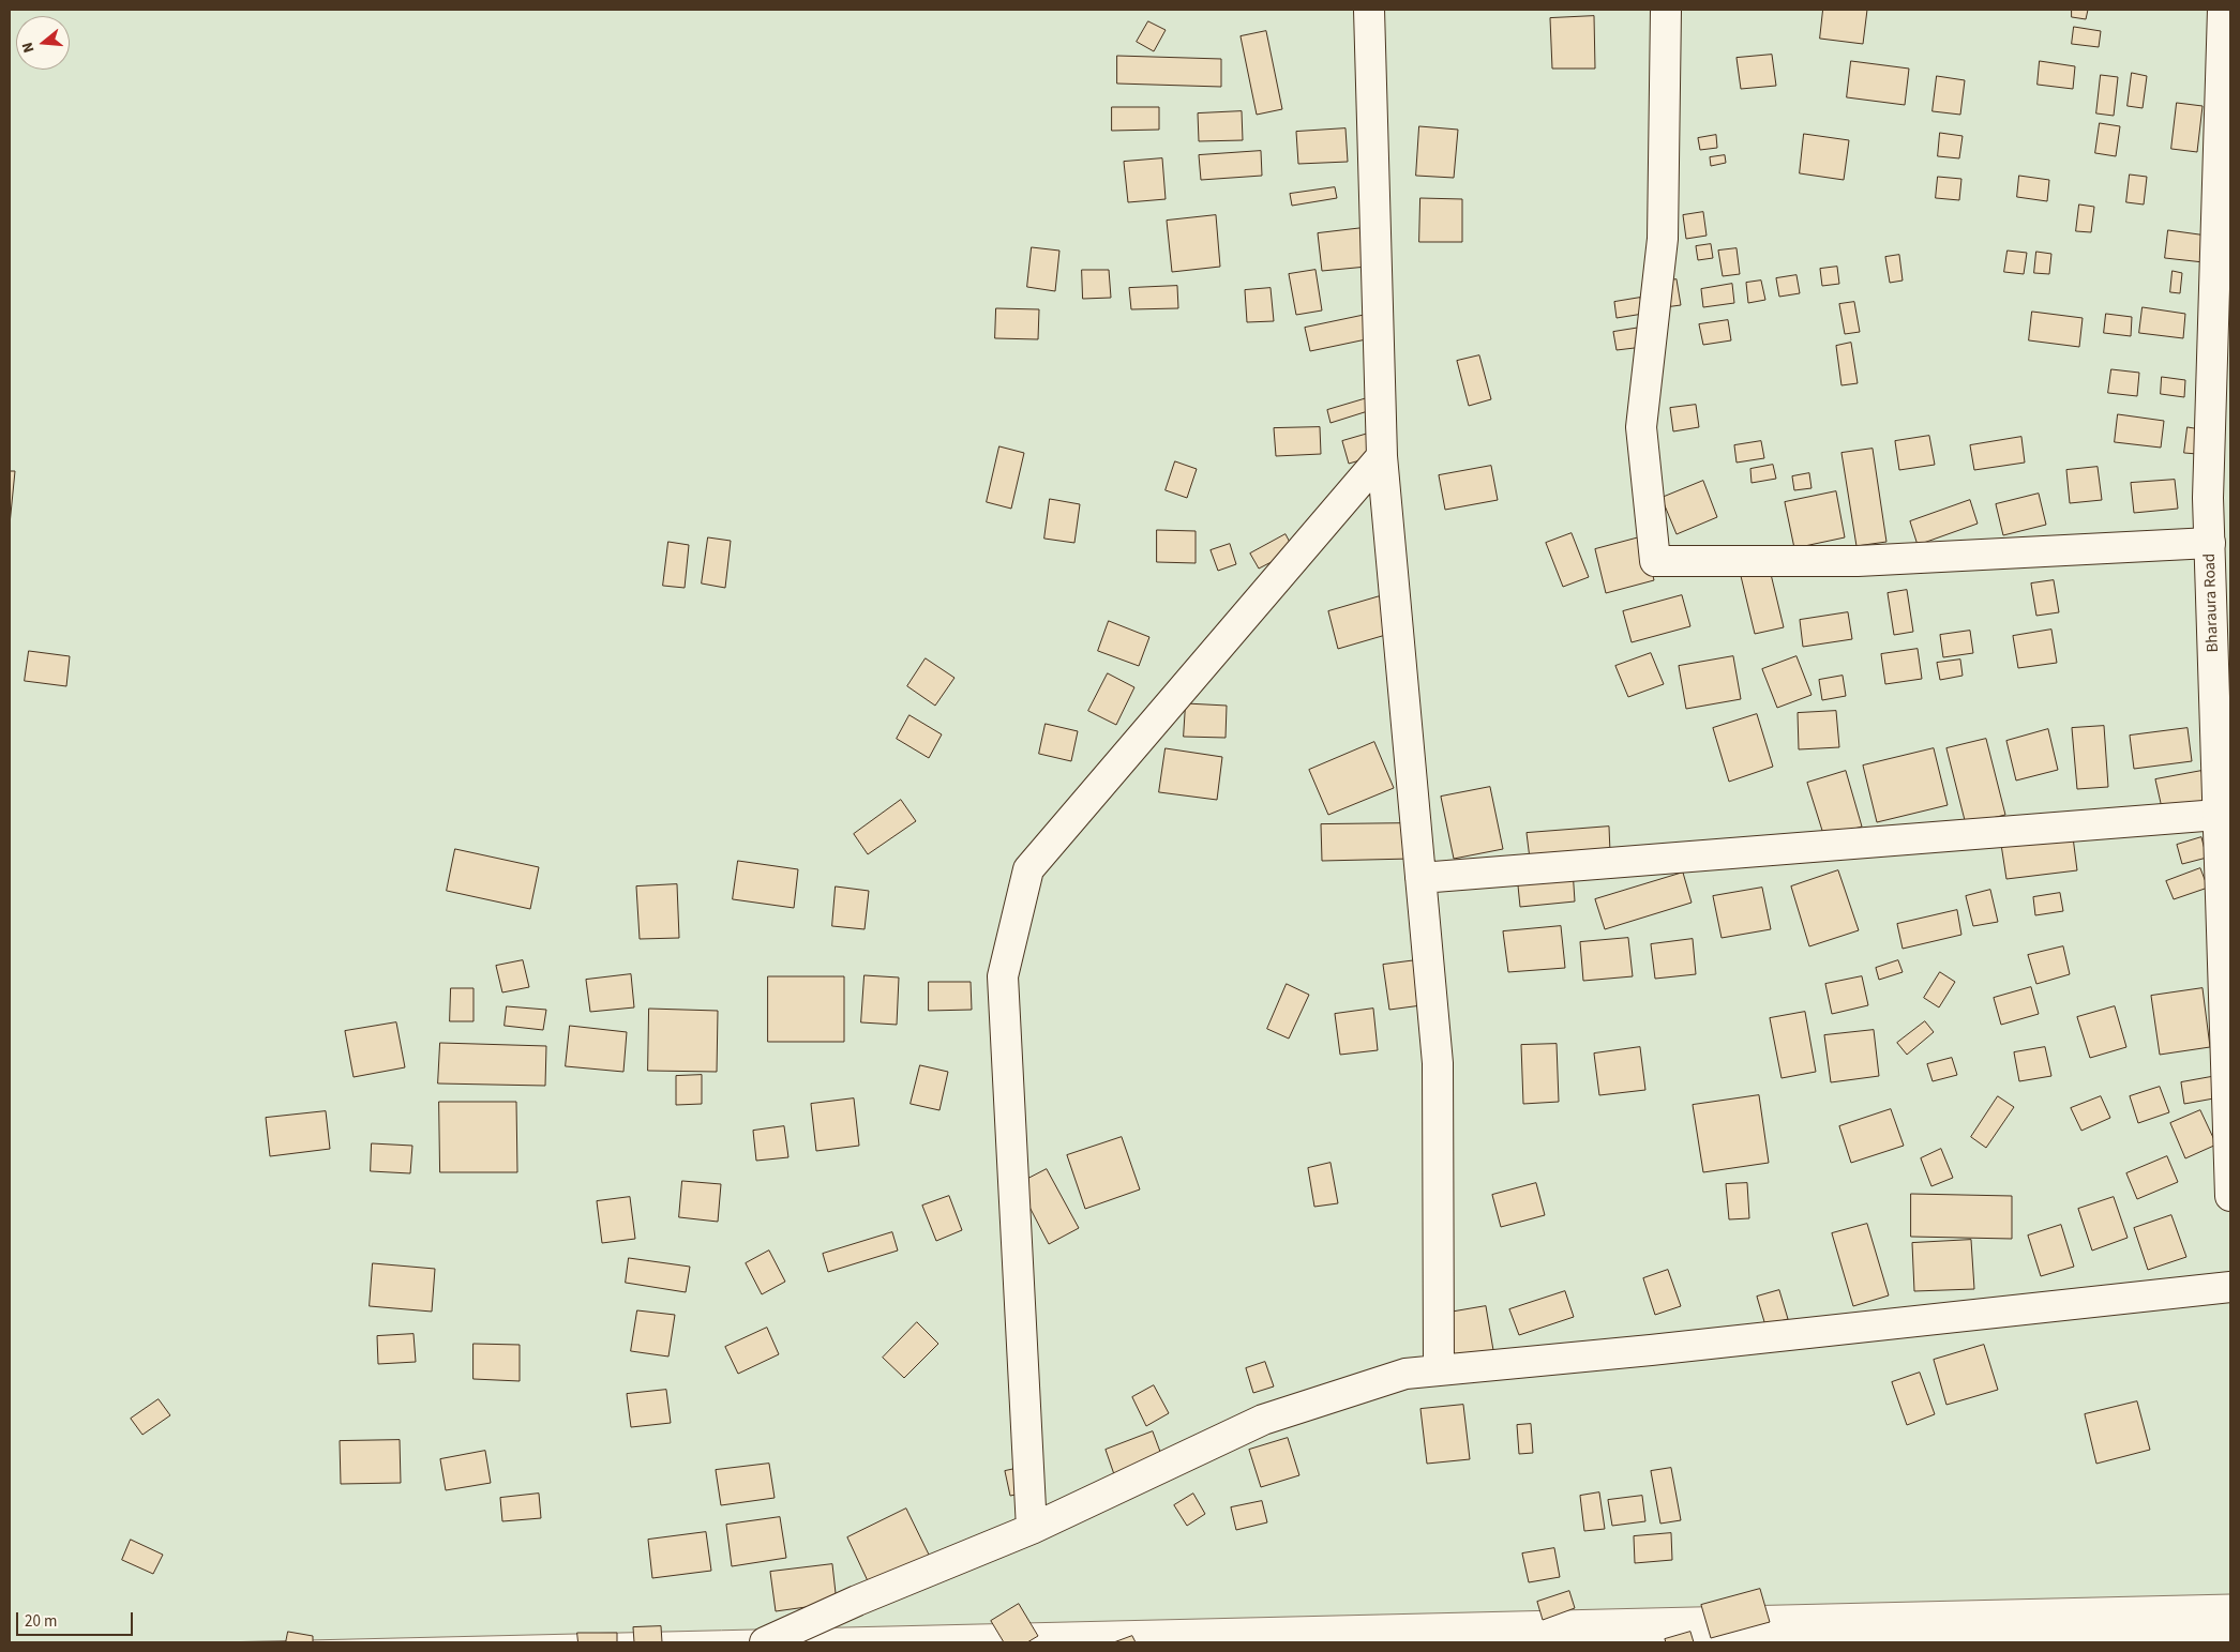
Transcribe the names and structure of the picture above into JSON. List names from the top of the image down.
{
  "streets": {
    "street": ["Bharaura Road"]
  },
  "scale_bar": "20 m",
  "north": "left"
}
